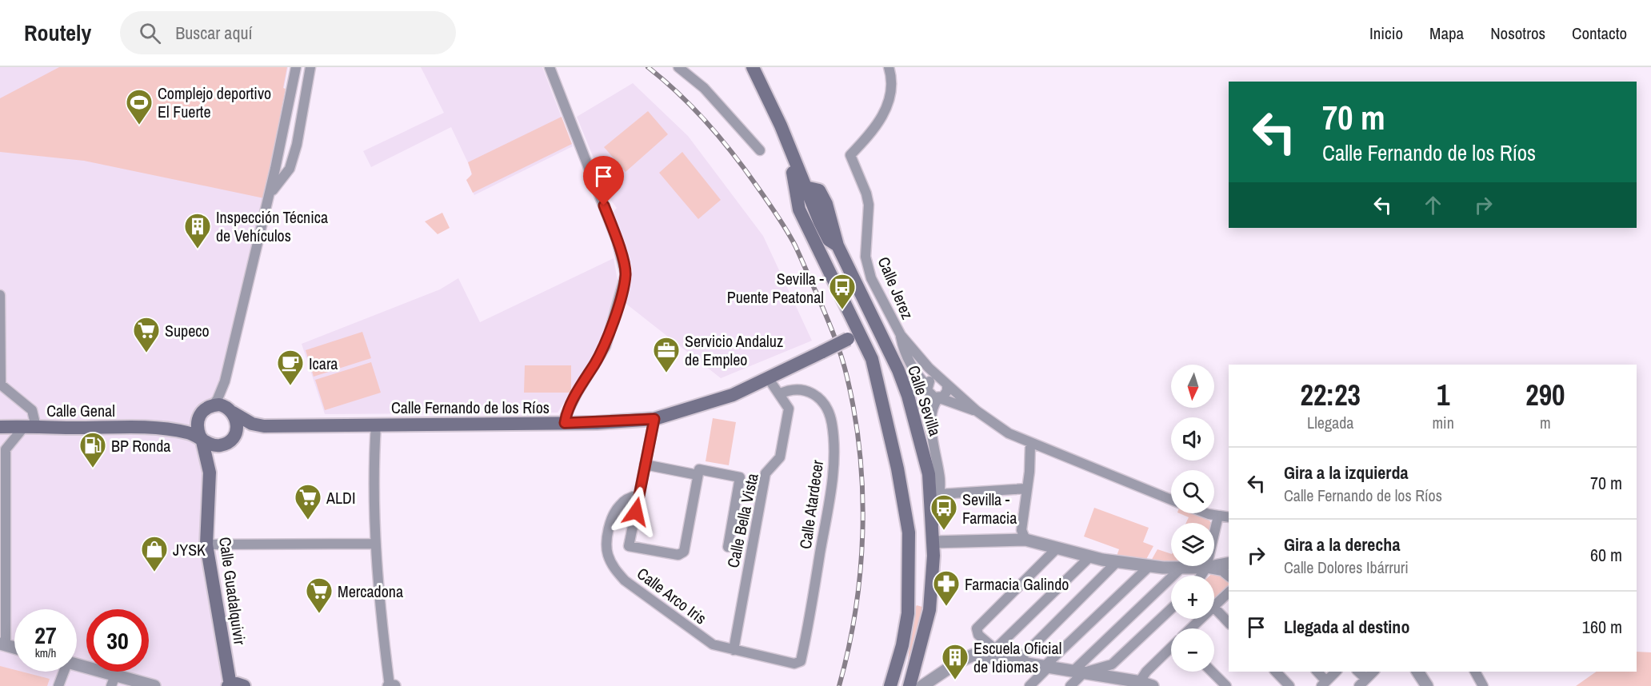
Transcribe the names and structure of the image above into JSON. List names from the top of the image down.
{
  "streets": {
    "main road": [
      "Calle Sevilla",
      "Calle Fernando de los Ríos",
      "Calle Genal",
      "Calle Guadalquivir"
    ],
    "street": [
      "Calle Jerez",
      "Calle Atardecer",
      "Calle Bella Vista",
      "Calle Arco Iris"
    ]
  },
  "crossings": [
    ["Calle Fernando de los Ríos", "Calle Genal"],
    ["Calle Fernando de los Ríos", "Calle Bella Vista"],
    ["Calle Fernando de los Ríos", "Calle Guadalquivir"],
    ["Calle Genal", "Calle Guadalquivir"],
    ["Calle Atardecer", "Calle Bella Vista"],
    ["Calle Atardecer", "Calle Arco Iris"],
    ["Calle Bella Vista", "Calle Arco Iris"]
  ],
  "places": {
    "sports": ["Complejo deportivo El Fuerte"],
    "building": ["Inspección Técnica de Vehículos", "Escuela Oficial de Idiomas"],
    "bus stop": ["Sevilla - Puente Peatonal", "Sevilla - Farmacia"],
    "supermarket": ["Supeco", "ALDI", "Mercadona"],
    "office": ["Servicio Andaluz de Empleo"],
    "cafe": ["Icara"],
    "fuel station": ["BP Ronda"],
    "shop": ["JYSK"],
    "pharmacy": ["Farmacia Galindo"]
  },
  "north": "bottom",
  "page": {
    "header": "Routely",
    "search": "Buscar aquí",
    "nav": [
      "Inicio",
      "Mapa",
      "Nosotros",
      "Contacto"
    ],
    "turn": ["70 m", "Calle Fernando de los Ríos"],
    "map_buttons": ["+", "−"],
    "eta": [
      "22:23",
      "Llegada",
      "1",
      "min",
      "290",
      "m"
    ],
    "list": [
      {
        "name": "Gira a la izquierda",
        "note": "Calle Fernando de los Ríos",
        "value": "70 m"
      },
      {
        "name": "Gira a la derecha",
        "note": "Calle Dolores Ibárruri",
        "value": "60 m"
      },
      {
        "name": "Llegada al destino",
        "value": "160 m"
      }
    ],
    "speed": "27 km/h",
    "limit": "30"
  }
}
